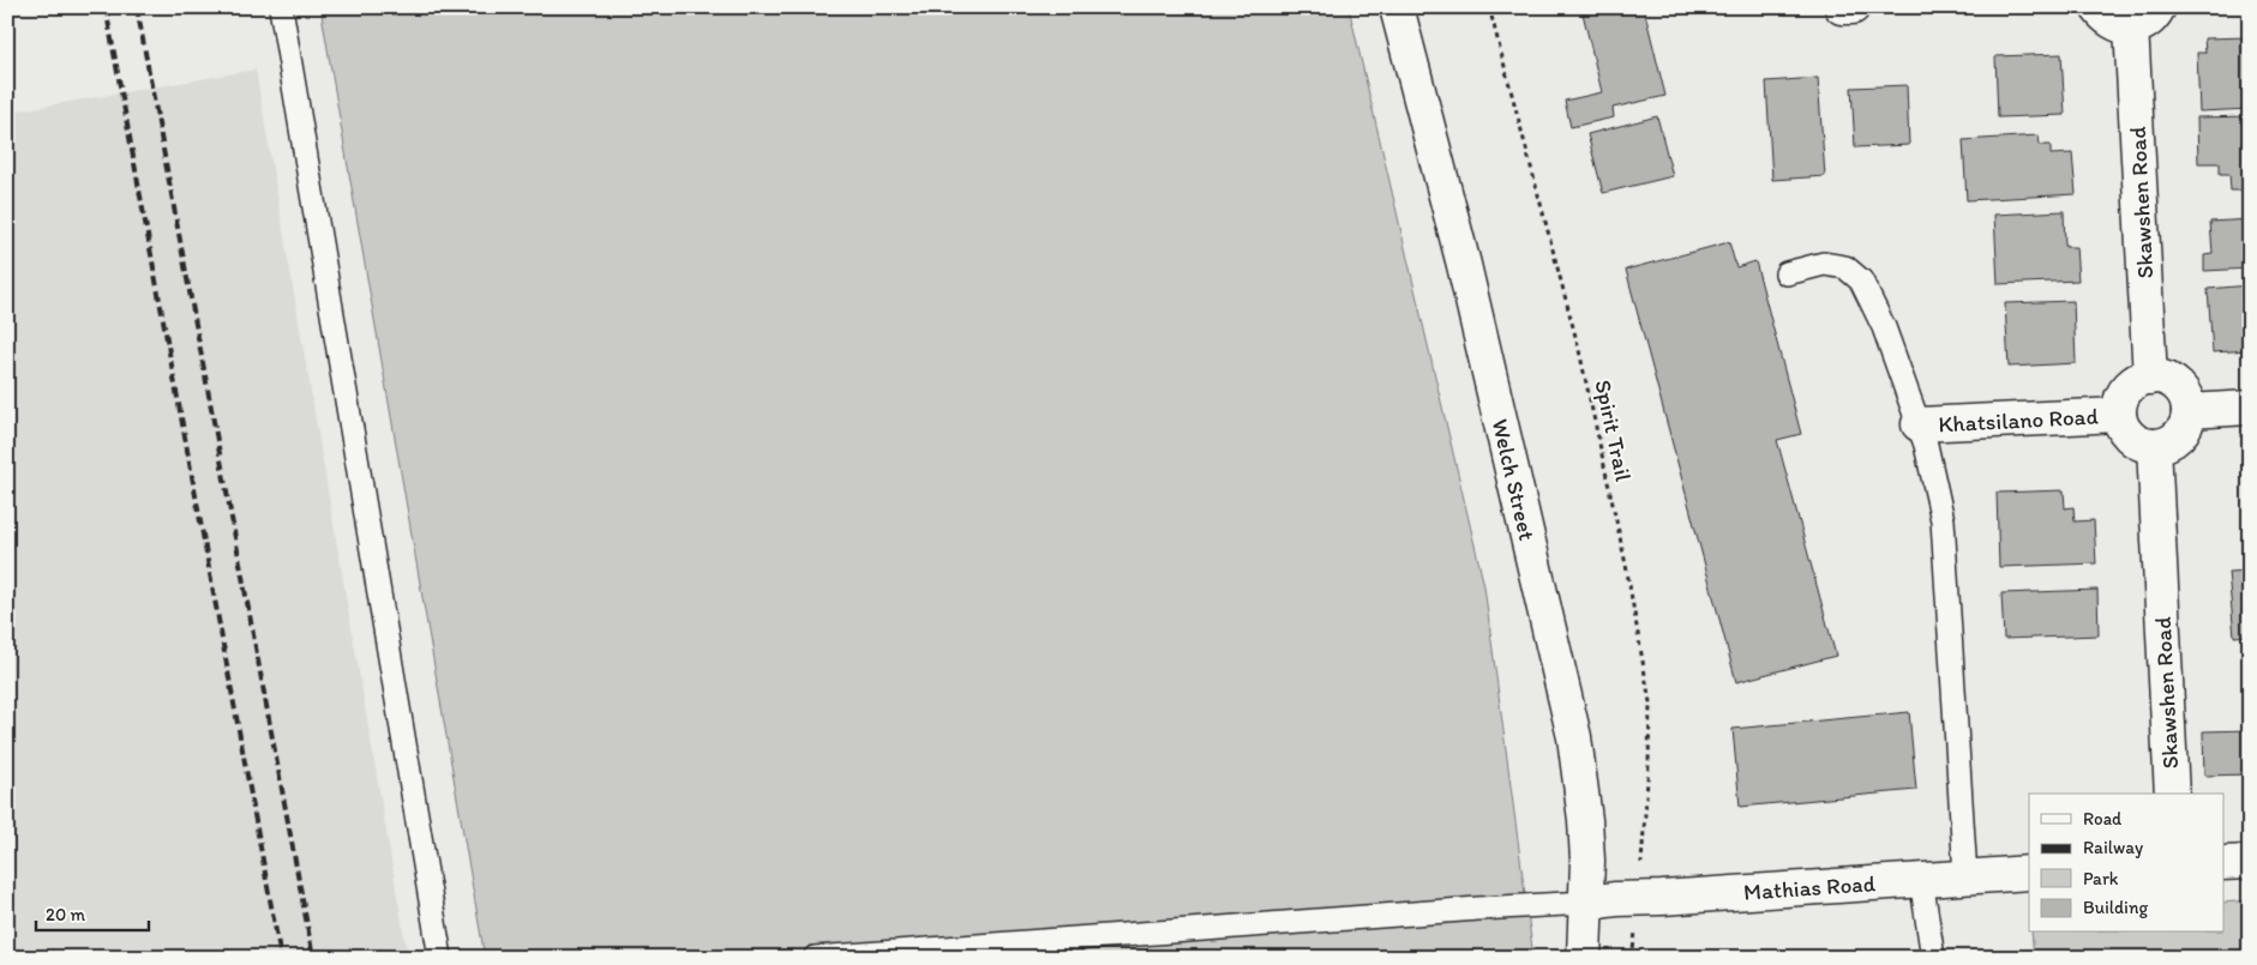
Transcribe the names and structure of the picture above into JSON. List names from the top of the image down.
{
  "streets": {
    "street": [
      "Skawshen Road",
      "Khatsilano Road",
      "Welch Street",
      "Mathias Road"
    ],
    "path": ["Spirit Trail"]
  },
  "crossings": [
    ["Skawshen Road", "Khatsilano Road"],
    ["Welch Street", "Mathias Road"]
  ],
  "legend": [
    "Road",
    "Railway",
    "Park",
    "Building"
  ],
  "scale_bar": "20 m"
}
